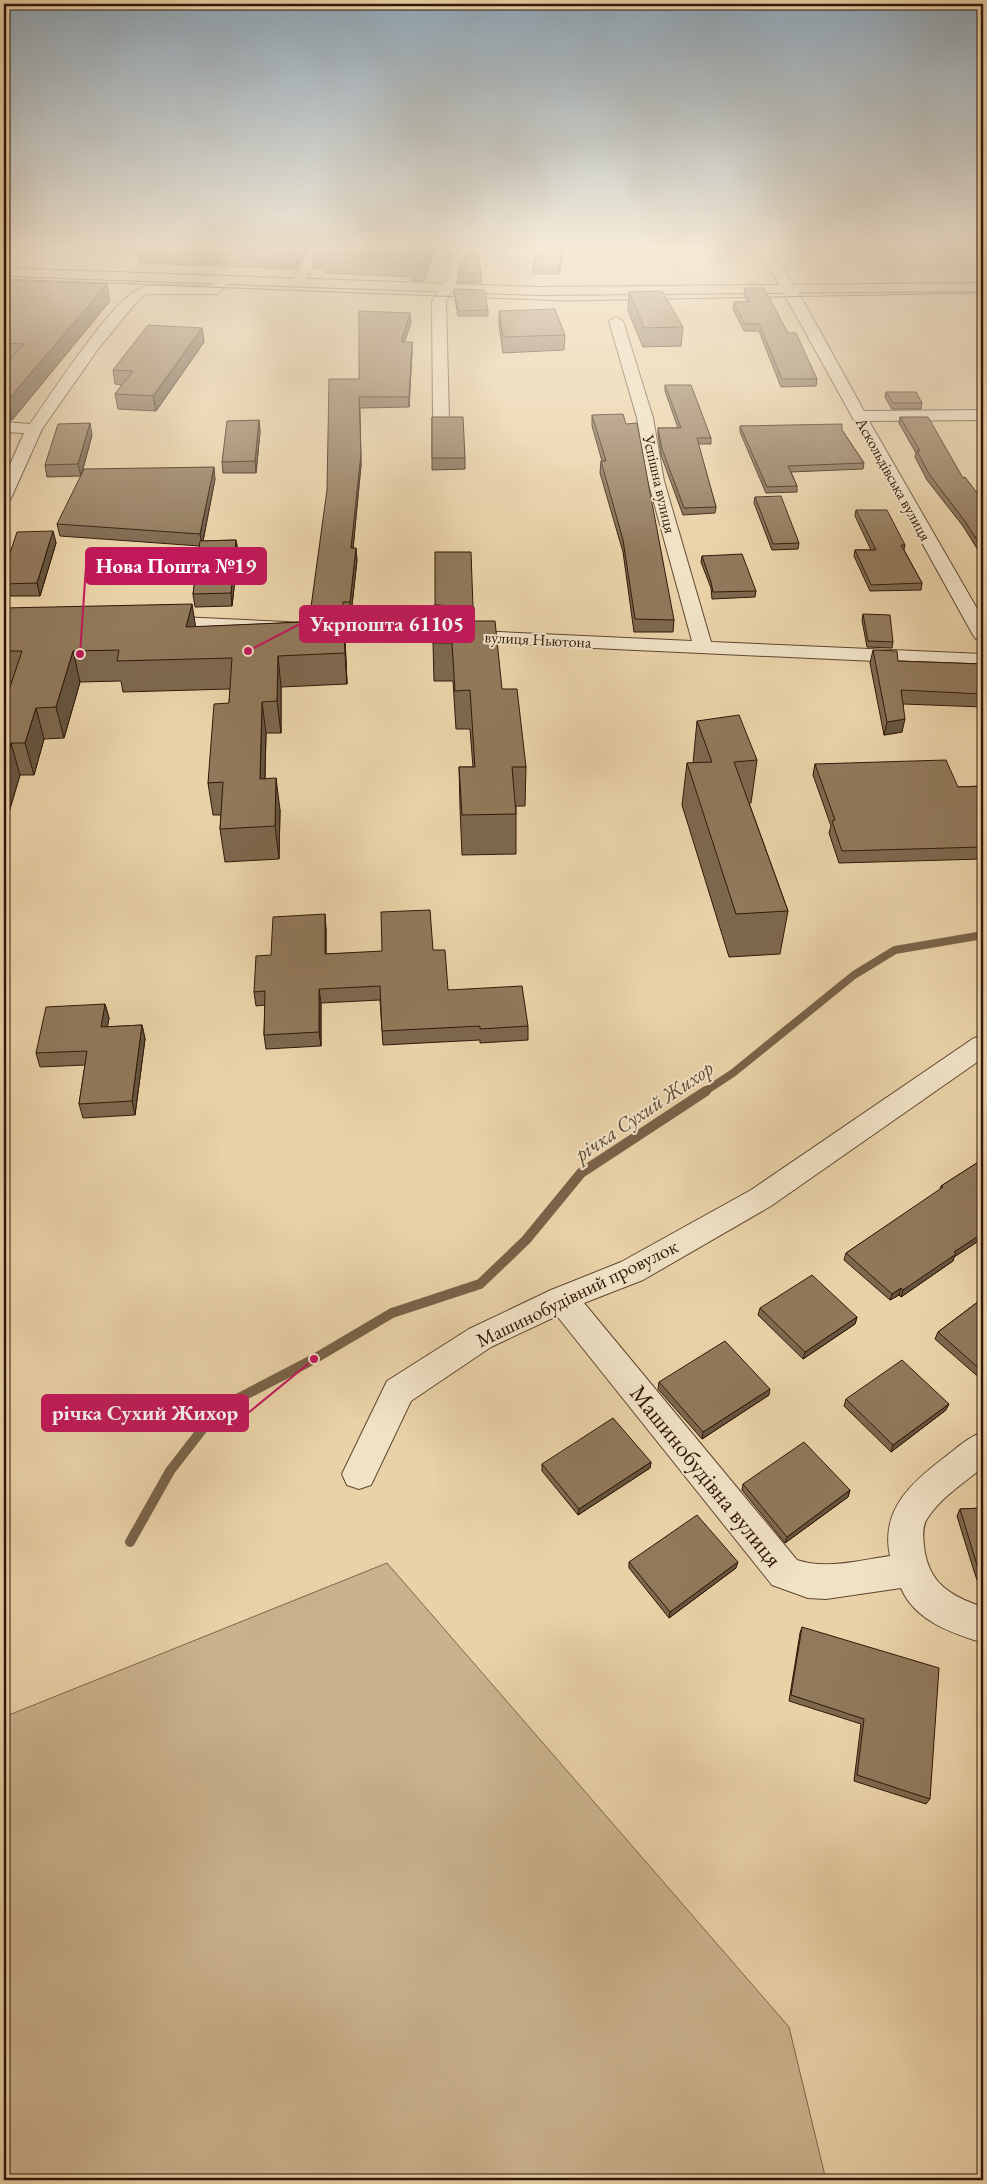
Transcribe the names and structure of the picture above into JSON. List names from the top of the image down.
{
  "streets": {
    "street": [
      "Аскольдівська вулиця",
      "Успішна вулиця",
      "вулиця Ньютона",
      "Машинобудівний провулок",
      "Машинобудівна вулиця"
    ]
  },
  "crossings": [
    ["Успішна вулиця", "вулиця Ньютона"],
    ["Машинобудівний провулок", "Машинобудівна вулиця"]
  ],
  "water": ["річка Сухий Жихор"],
  "places": ["Укрпошта 61105", "Нова Пошта №19", "річка Сухий Жихор"]
}
